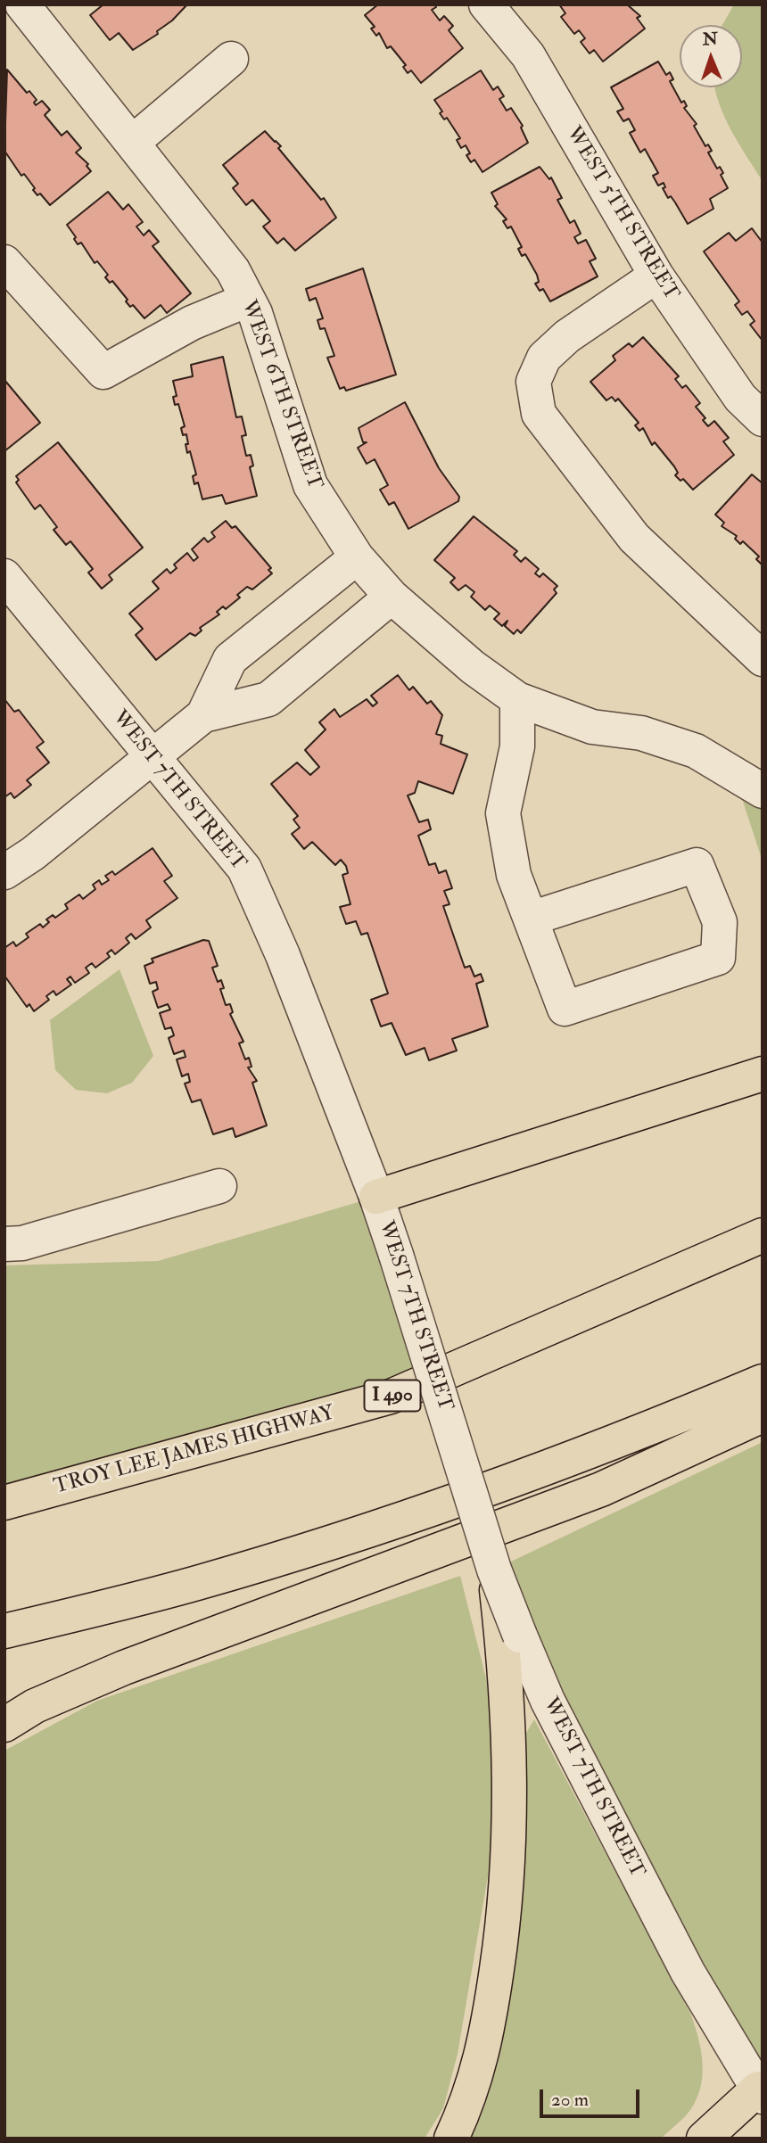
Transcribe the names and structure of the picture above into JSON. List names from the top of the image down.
{
  "streets": {
    "highway": ["I 490", "TROY LEE JAMES HIGHWAY"],
    "street": ["WEST 5TH STREET", "WEST 6TH STREET", "WEST 7TH STREET"]
  },
  "scale_bar": "20 m",
  "north": "top"
}
